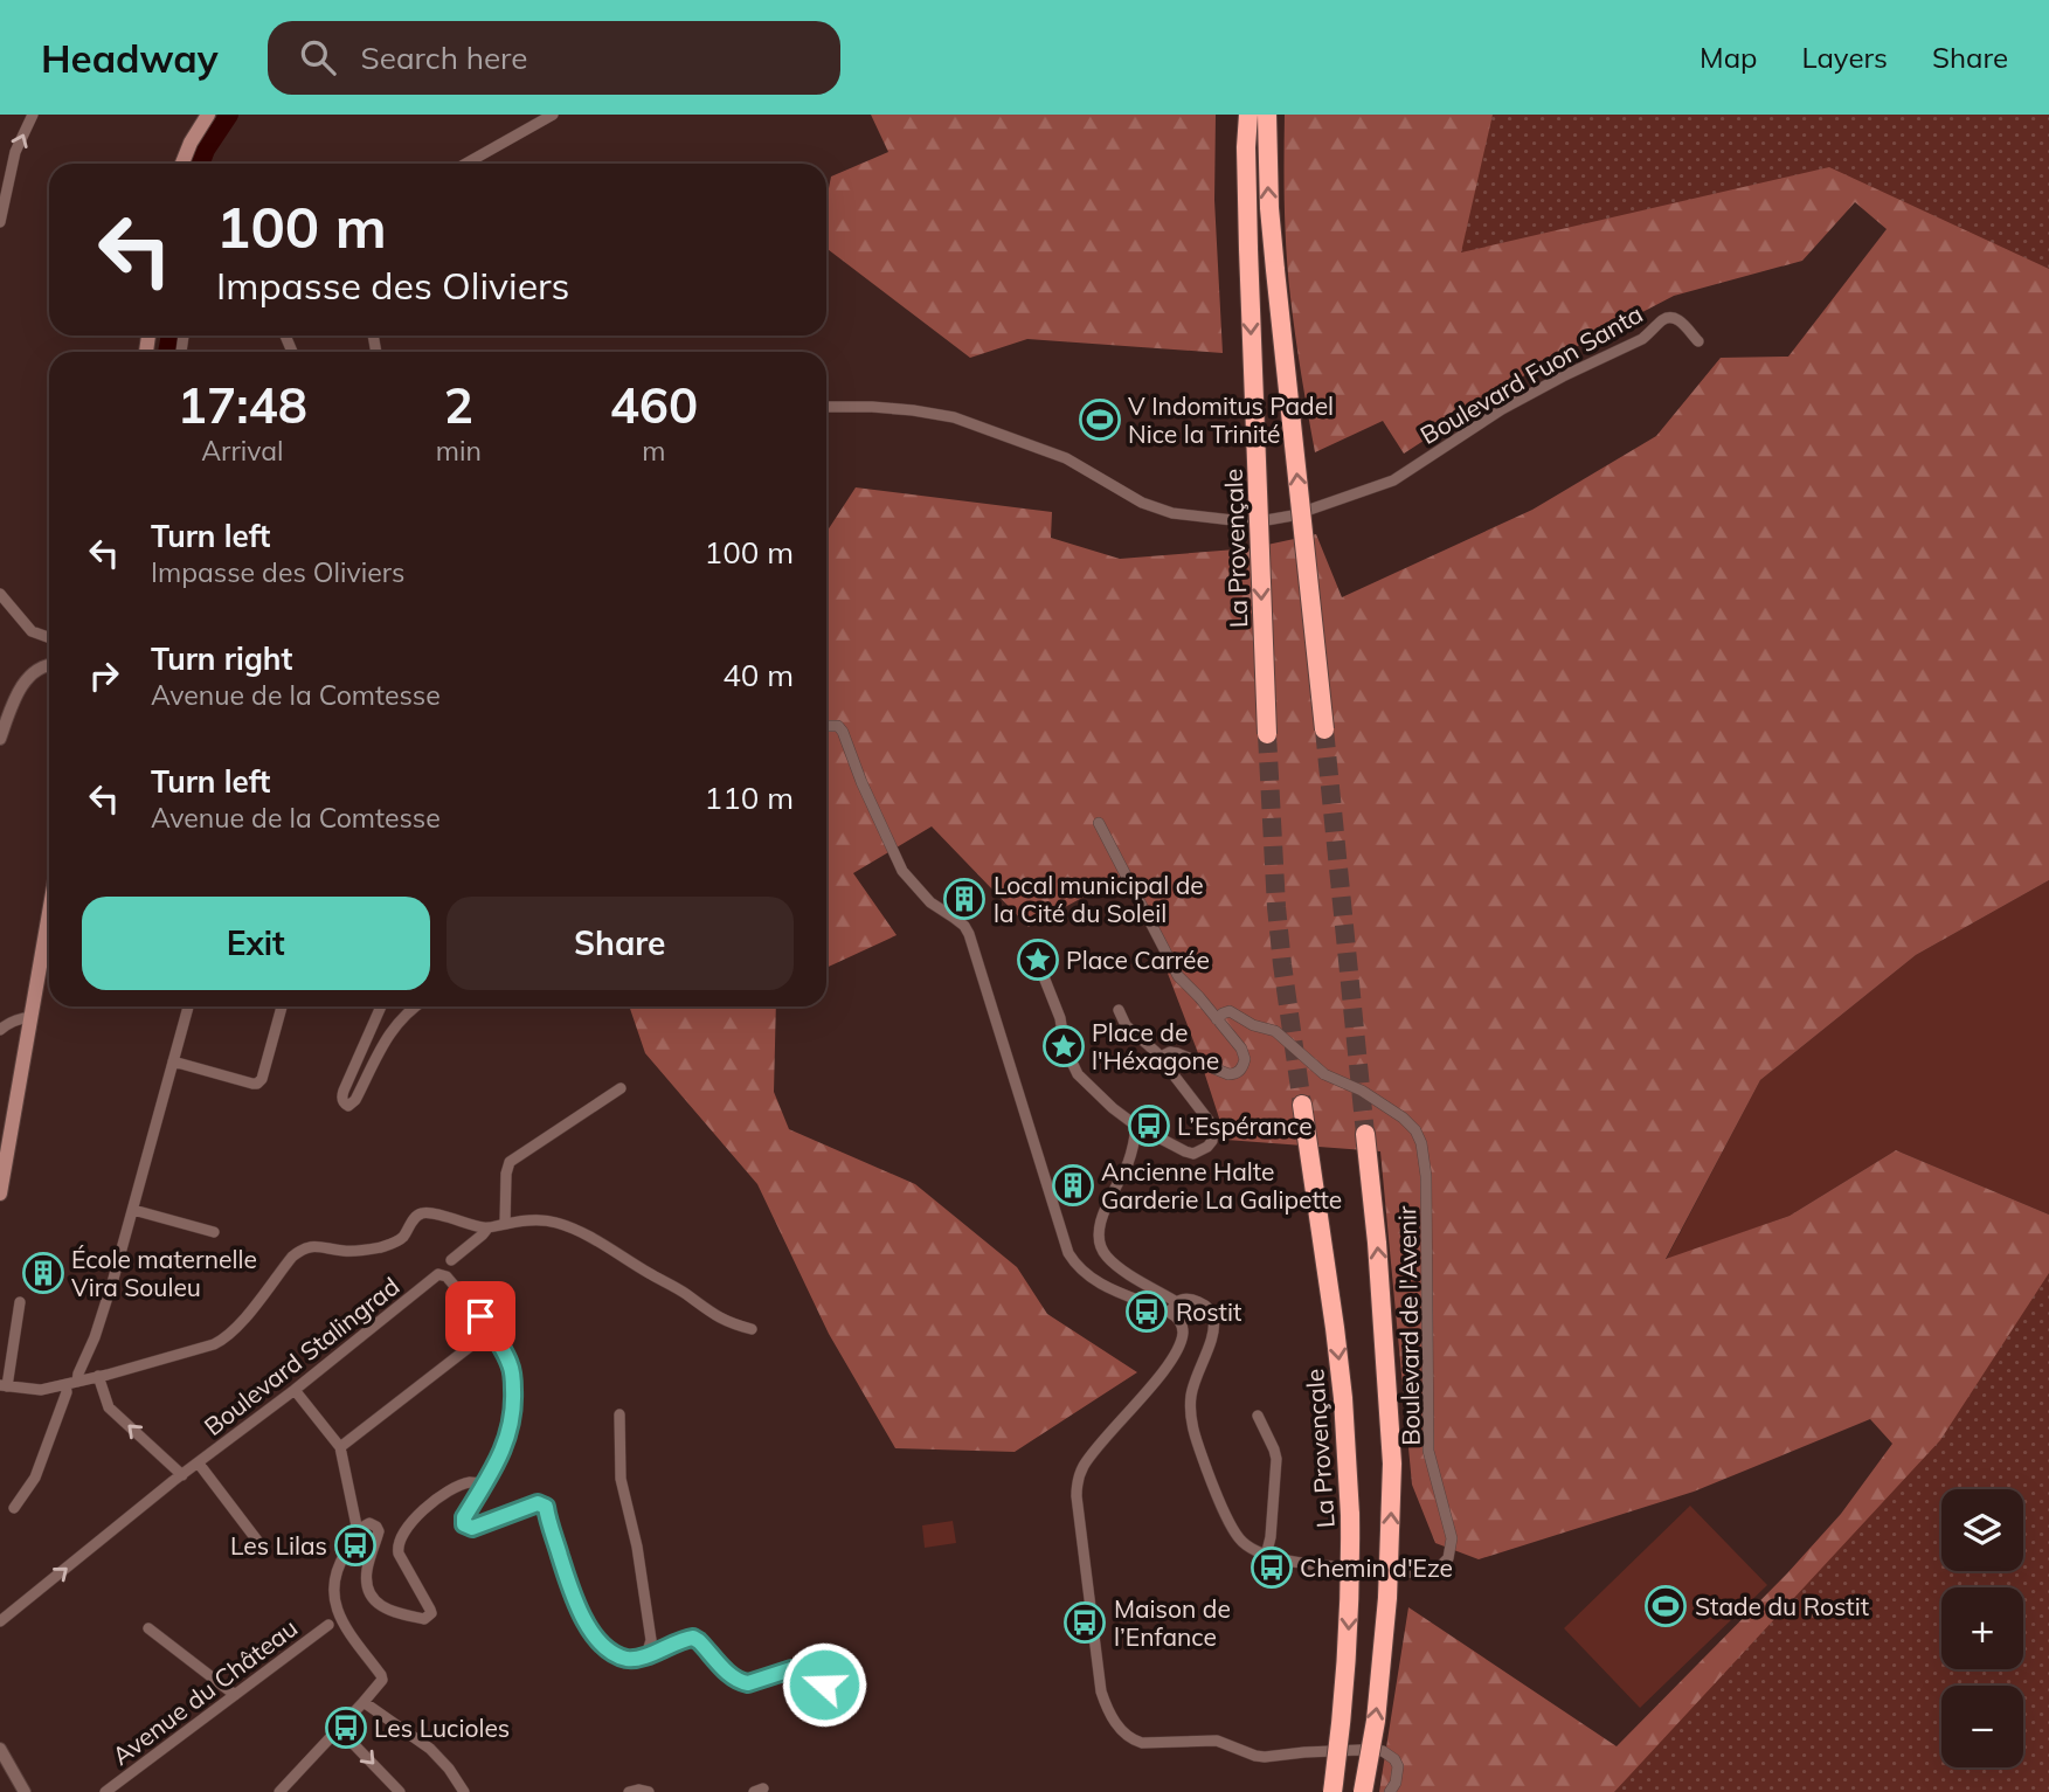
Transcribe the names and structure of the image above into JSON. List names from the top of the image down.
{
  "streets": {
    "highway": ["La Provençale"],
    "street": [
      "Boulevard Fuon Santa",
      "Boulevard de l'Avenir",
      "Boulevard Stalingrad",
      "Avenue du Château"
    ]
  },
  "places": {
    "sports": ["V Indomitus Padel Nice la Trinité", "Stade du Rostit"],
    "building": ["Local municipal de la Cité du Soleil", "Ancienne Halte Garderie La Galipette", "École maternelle Vira Souleu"],
    "place": ["Place Carrée", "Place de l'Héxagone"],
    "bus stop": [
      "L’Espérance",
      "Rostit",
      "Les Lilas",
      "Chemin d'Eze",
      "Maison de l’Enfance",
      "Les Lucioles"
    ]
  },
  "page": {
    "header": "Headway",
    "search": "Search here",
    "nav": ["Map", "Layers", "Share"],
    "turn": ["100 m", "Impasse des Oliviers"],
    "eta": [
      "17:48",
      "Arrival",
      "2",
      "min",
      "460",
      "m"
    ],
    "list": [
      {
        "name": "Turn left",
        "note": "Impasse des Oliviers",
        "value": "100 m"
      },
      {
        "name": "Turn right",
        "note": "Avenue de la Comtesse",
        "value": "40 m"
      },
      {
        "name": "Turn left",
        "note": "Avenue de la Comtesse",
        "value": "110 m"
      }
    ],
    "buttons": ["Exit", "Share"],
    "map_buttons": ["+", "−"]
  }
}
